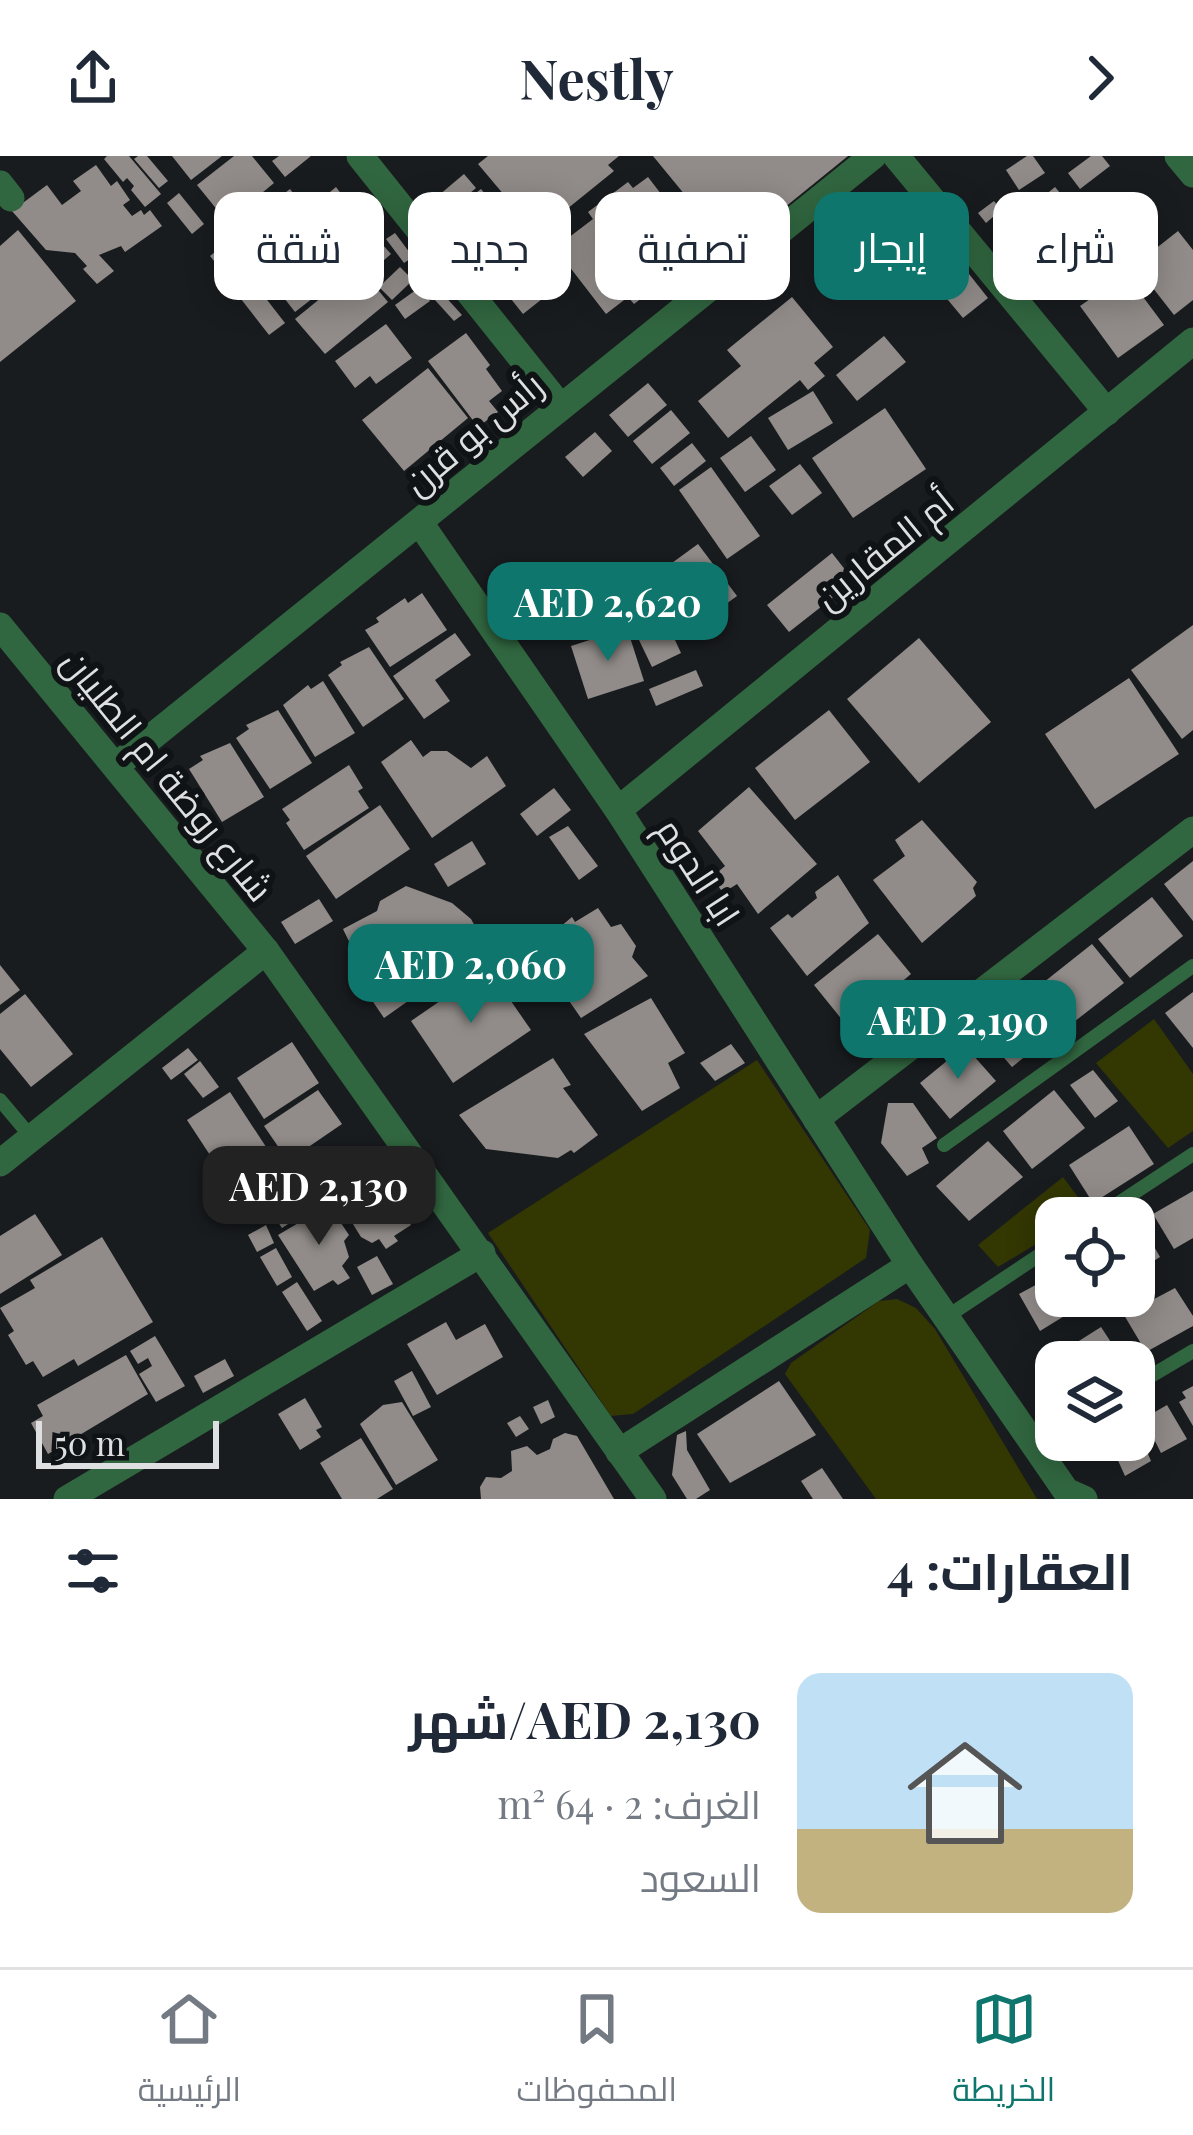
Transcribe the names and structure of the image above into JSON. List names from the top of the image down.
{
  "streets": {
    "street": [
      "رأس بو قرن",
      "أم المقارين",
      "شارع روضة ام الطليان",
      "ابا الدوم"
    ]
  },
  "crossings": [
    ["رأس بو قرن", "شارع روضة ام الطليان"],
    ["رأس بو قرن", "ابا الدوم"],
    ["أم المقارين", "ابا الدوم"]
  ],
  "scale_bar": "50 m",
  "page": {
    "header": "Nestly",
    "chip": [
      "شراء",
      "إيجار",
      "تصفية",
      "جديد",
      "شقة"
    ],
    "price": [
      "AED 2,620",
      "AED 2,060",
      "AED 2,190",
      "AED 2,130"
    ],
    "scale": "50 m",
    "heading": "العقارات: 4",
    "list": [
      {
        "name": "AED 2,130/شهر",
        "note": "الغرف: 2 · 64 m² · السعود"
      }
    ],
    "tabs": ["الخريطة", "المحفوظات", "الرئيسية"]
  }
}
